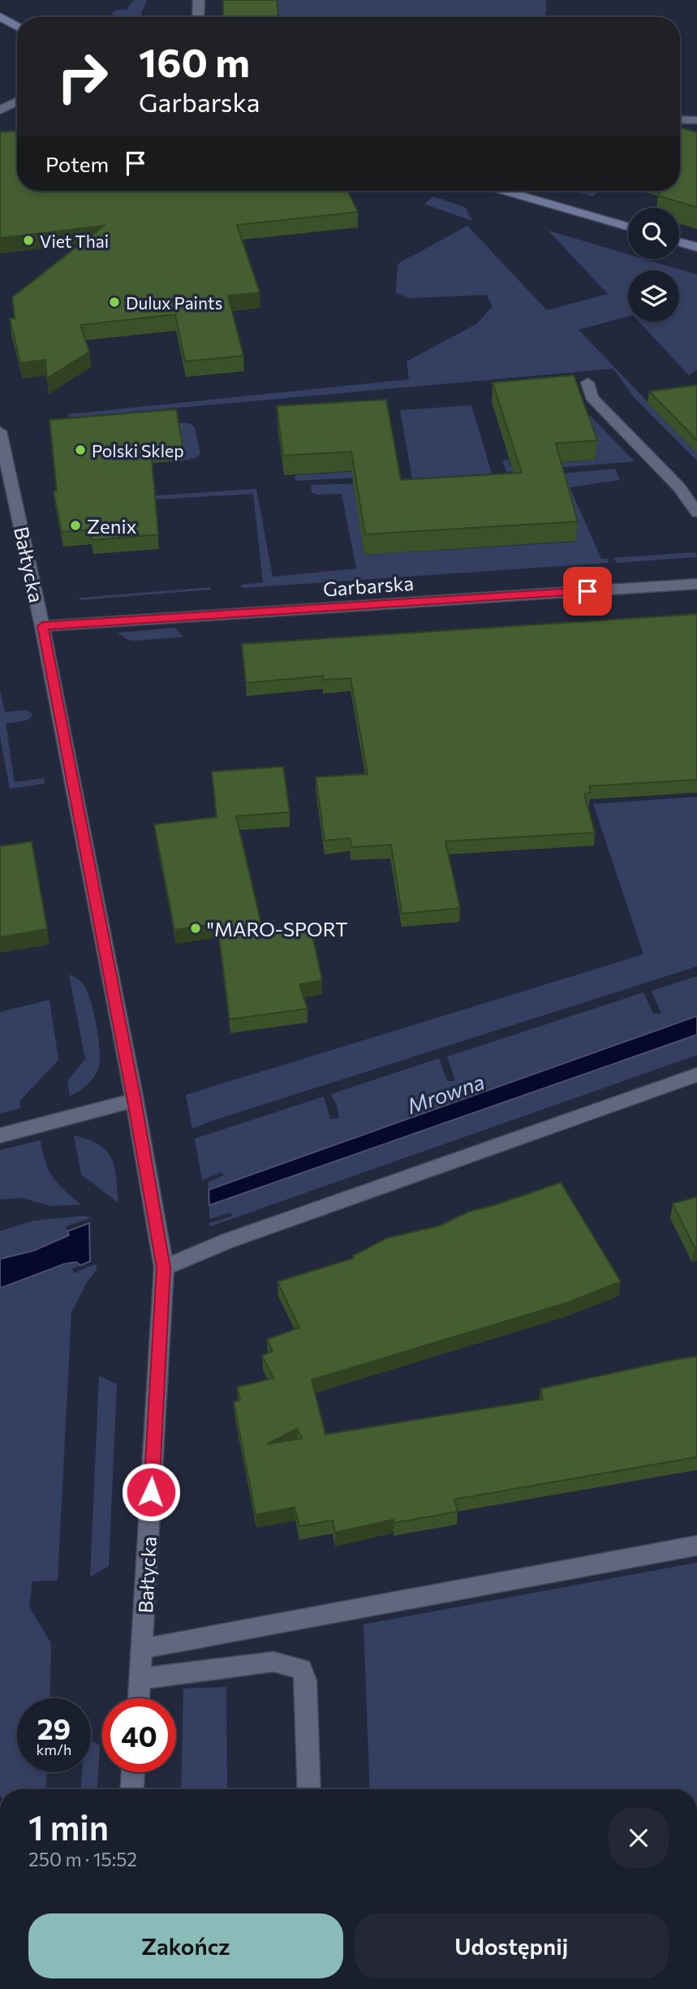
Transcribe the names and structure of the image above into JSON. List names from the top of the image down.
{
  "streets": {
    "street": ["Bałtycka", "Garbarska"]
  },
  "crossings": [
    ["Bałtycka", "Garbarska"]
  ],
  "water": ["Mrowna"],
  "places": [
    "Viet Thai",
    "Dulux Paints",
    "Polski Sklep",
    "Zenix",
    "\"MARO-SPORT"
  ],
  "page": {
    "turn": ["160 m", "Garbarska"],
    "then": "Potem",
    "speed": "29 km/h",
    "limit": "40",
    "heading": ["1 min", "250 m · 15:52"],
    "buttons": ["Zakończ", "Udostępnij"]
  }
}
